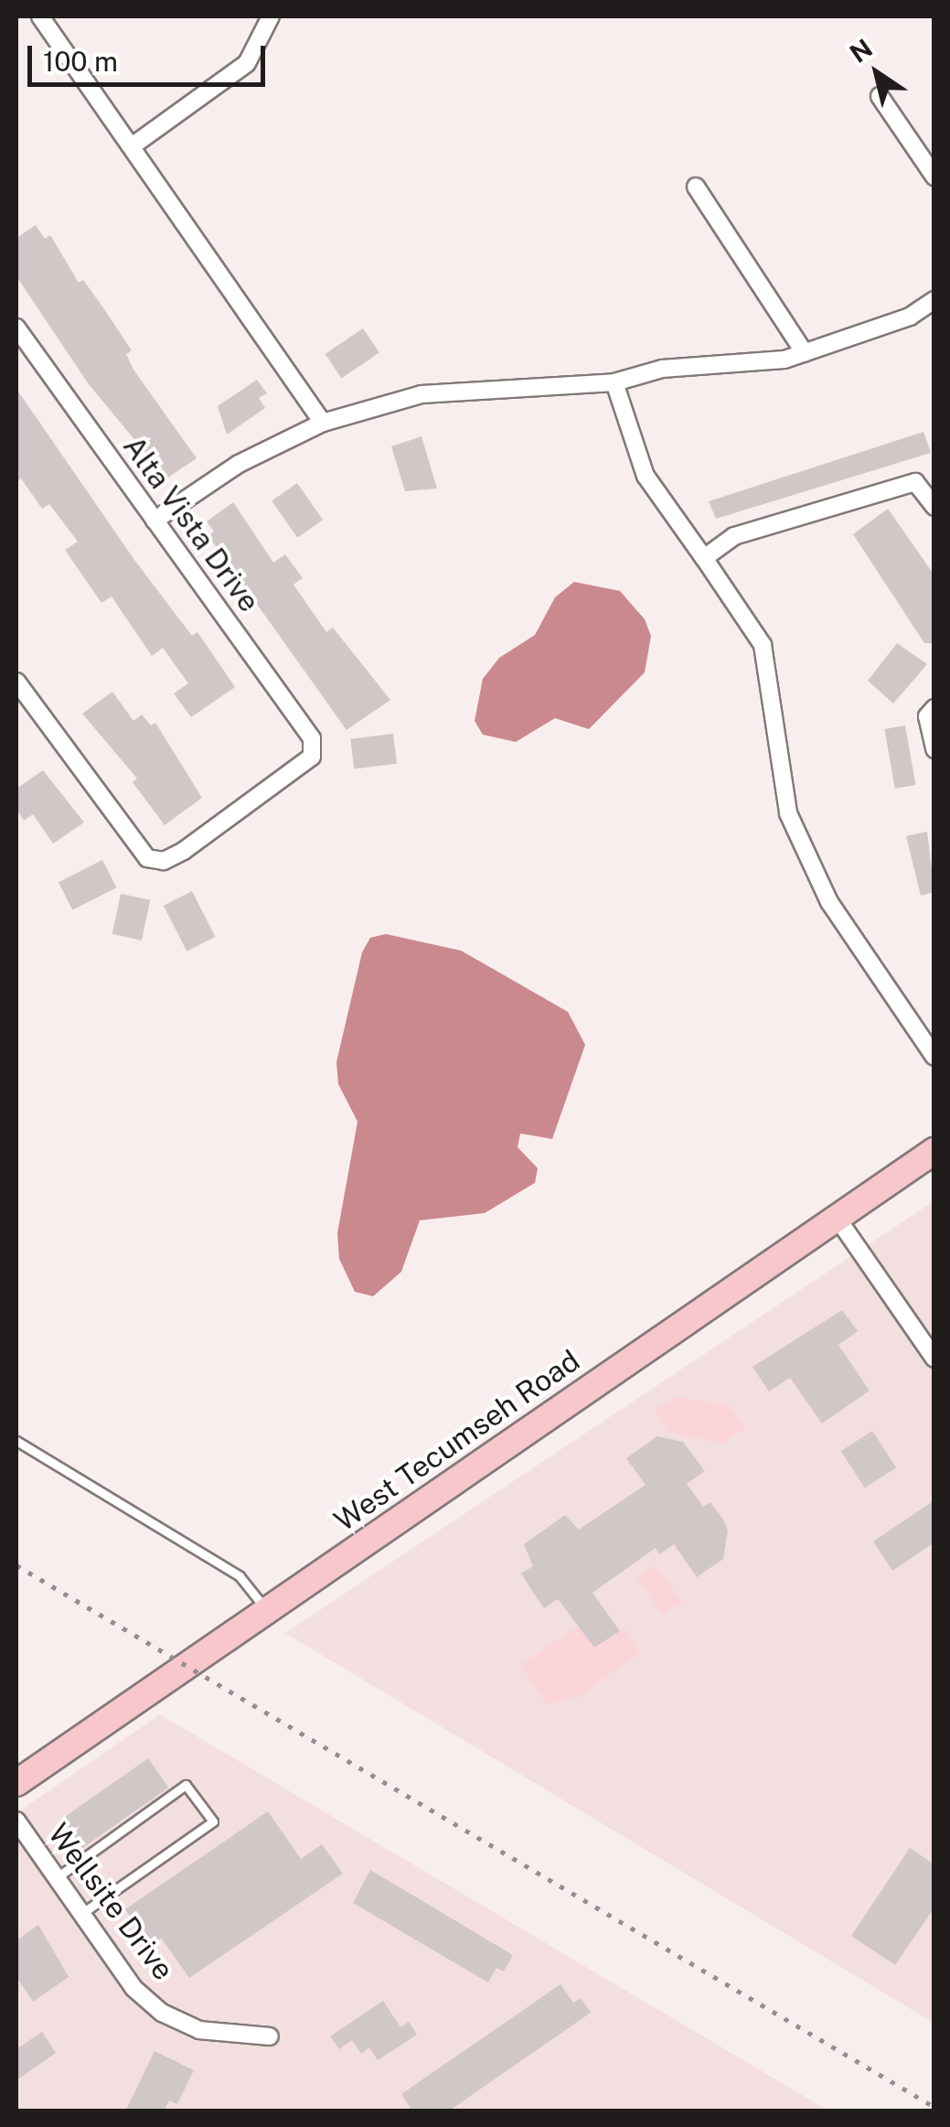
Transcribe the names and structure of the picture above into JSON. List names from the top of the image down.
{
  "streets": {
    "main road": ["West Tecumseh Road"],
    "street": ["Alta Vista Drive", "Wellsite Drive"]
  },
  "scale_bar": "100 m",
  "north": "top left"
}
